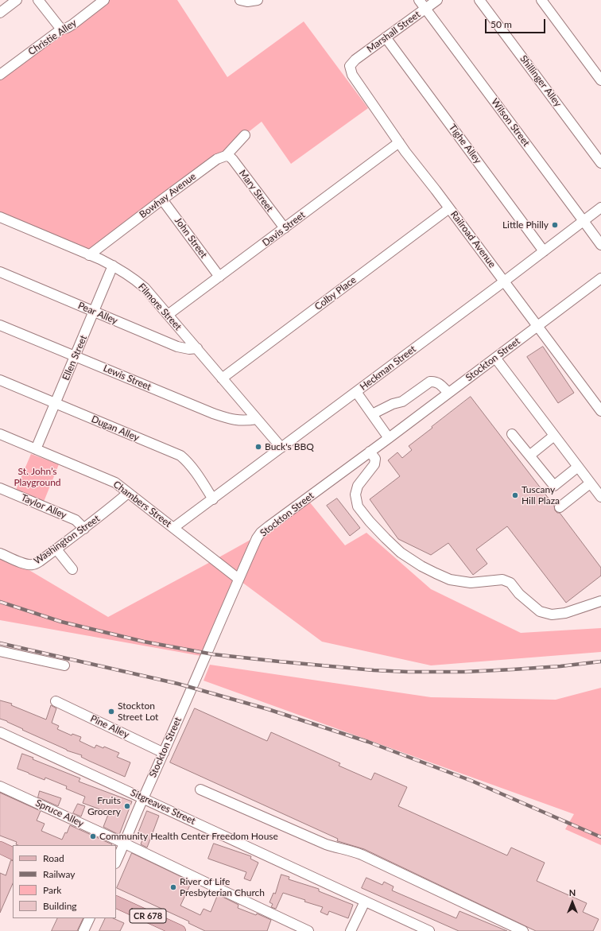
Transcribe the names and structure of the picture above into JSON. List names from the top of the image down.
{
  "streets": {
    "main road": ["CR 678"],
    "street": [
      "Marshall Street",
      "Christie Alley",
      "Shillinger Alley",
      "Wilson Street",
      "Tighe Alley",
      "Mary Street",
      "Bowhay Avenue",
      "Davis Street",
      "John Street",
      "Railroad Avenue",
      "Colby Place",
      "Filmore Street",
      "Pear Alley",
      "Ellen Street",
      "Stockton Street",
      "Heckman Street",
      "Lewis Street",
      "Dugan Alley",
      "Chambers Street",
      "Taylor Alley",
      "Washington Street",
      "Pine Alley",
      "Sitgreaves Street",
      "Spruce Alley"
    ]
  },
  "crossings": [
    ["Marshall Street", "Wilson Street"],
    ["Marshall Street", "Tighe Alley"],
    ["Marshall Street", "Railroad Avenue"],
    ["Wilson Street", "Heckman Street"],
    ["Tighe Alley", "Heckman Street"],
    ["Mary Street", "Bowhay Avenue"],
    ["Mary Street", "Davis Street"],
    ["Bowhay Avenue", "John Street"],
    ["Bowhay Avenue", "Filmore Street"],
    ["Davis Street", "John Street"],
    ["Davis Street", "Railroad Avenue"],
    ["Davis Street", "Filmore Street"],
    ["Railroad Avenue", "Colby Place"],
    ["Railroad Avenue", "Stockton Street"],
    ["Railroad Avenue", "Heckman Street"],
    ["Colby Place", "Filmore Street"],
    ["Filmore Street", "Pear Alley"],
    ["Filmore Street", "Ellen Street"],
    ["Filmore Street", "Heckman Street"],
    ["Filmore Street", "Lewis Street"],
    ["Pear Alley", "Ellen Street"],
    ["Ellen Street", "Lewis Street"],
    ["Ellen Street", "Dugan Alley"],
    ["Ellen Street", "Chambers Street"],
    ["Stockton Street", "Chambers Street"],
    ["Stockton Street", "Pine Alley"],
    ["Stockton Street", "Sitgreaves Street"],
    ["Stockton Street", "Spruce Alley"],
    ["Heckman Street", "Dugan Alley"],
    ["Heckman Street", "Chambers Street"],
    ["Chambers Street", "Washington Street"],
    ["Taylor Alley", "Washington Street"]
  ],
  "parks": ["St. John’s Playground"],
  "places": [
    "Little Philly",
    "Buck's BBQ",
    "Tuscany Hill Plaza",
    "Stockton Street Lot",
    "Fruits Grocery",
    "Community Health Center Freedom House",
    "River of Life Presbyterian Church"
  ],
  "legend": [
    "Road",
    "Railway",
    "Park",
    "Building"
  ],
  "scale_bar": "50 m",
  "north": "top"
}
